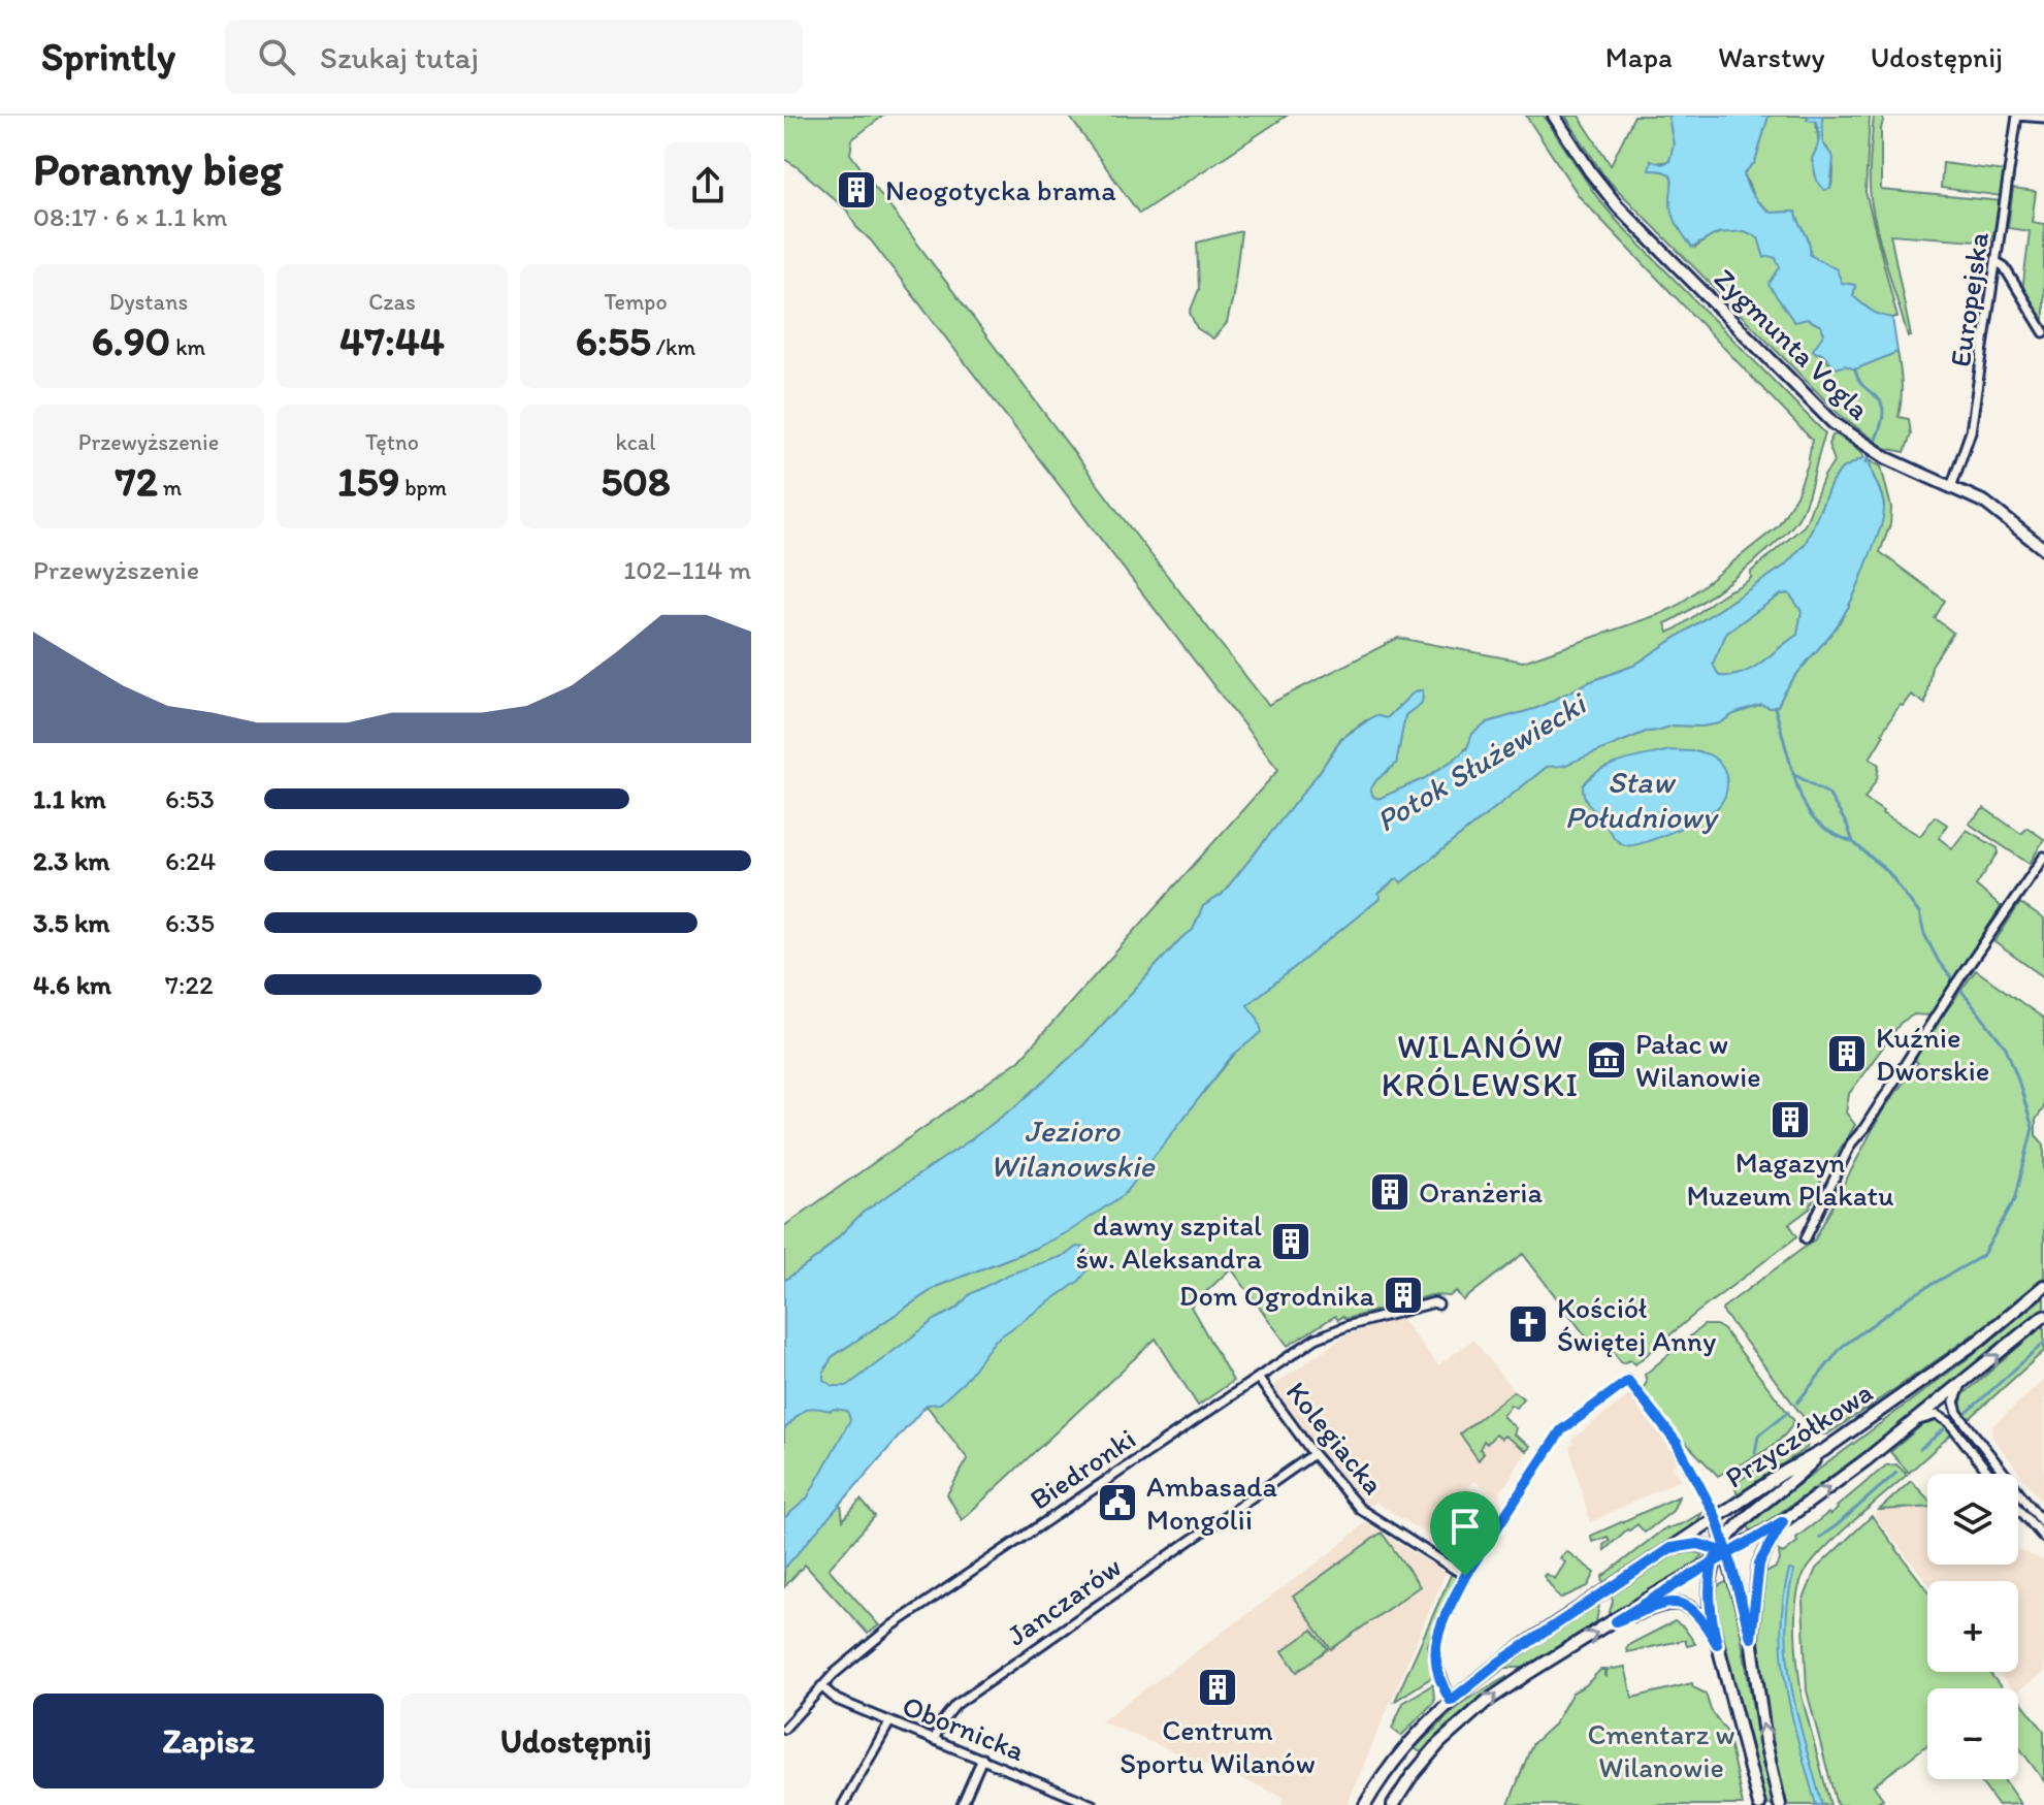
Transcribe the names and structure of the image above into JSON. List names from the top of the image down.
{
  "streets": {
    "main road": ["Zygmunta Vogla", "Przyczółkowa"],
    "street": [
      "Europejska",
      "Kolegiacka",
      "Biedronki",
      "Janczarów",
      "Obornicka"
    ]
  },
  "crossings": [
    ["Europejska", "Zygmunta Vogla"],
    ["Kolegiacka", "Biedronki"],
    ["Kolegiacka", "Janczarów"],
    ["Biedronki", "Obornicka"],
    ["Janczarów", "Obornicka"]
  ],
  "districts": ["WILANÓW KRÓLEWSKI"],
  "water": ["Potok Służewiecki", "Staw Południowy", "Jezioro Wilanowskie"],
  "parks": ["Cmentarz w Wilanowie"],
  "places": {
    "building": [
      "Neogotycka brama",
      "Kuźnie Dworskie",
      "Magazyn Muzeum Plakatu",
      "Oranżeria",
      "dawny szpital św. Aleksandra",
      "Dom Ogrodnika",
      "Centrum Sportu Wilanów"
    ],
    "museum": ["Pałac w Wilanowie"],
    "church": ["Kościół Świętej Anny"],
    "public building": ["Ambasada Mongolii"]
  },
  "page": {
    "header": "Sprintly",
    "search": "Szukaj tutaj",
    "nav": ["Mapa", "Warstwy", "Udostępnij"],
    "heading": ["Poranny bieg", "08:17 · 6 × 1.1 km"],
    "stats": [
      ["Dystans", "6.90 km"],
      ["Czas", "47:44"],
      ["Tempo", "6:55 /km"],
      ["Przewyższenie", "72 m"],
      ["Tętno", "159 bpm"],
      ["kcal", "508"]
    ],
    "chart": ["Przewyższenie", "102–114 m"],
    "list": [
      {
        "name": "1.1 km",
        "note": "6:53"
      },
      {
        "name": "2.3 km",
        "note": "6:24"
      },
      {
        "name": "3.5 km",
        "note": "6:35"
      },
      {
        "name": "4.6 km",
        "note": "7:22"
      }
    ],
    "map_buttons": ["+", "−"],
    "buttons": ["Zapisz", "Udostępnij"]
  }
}
